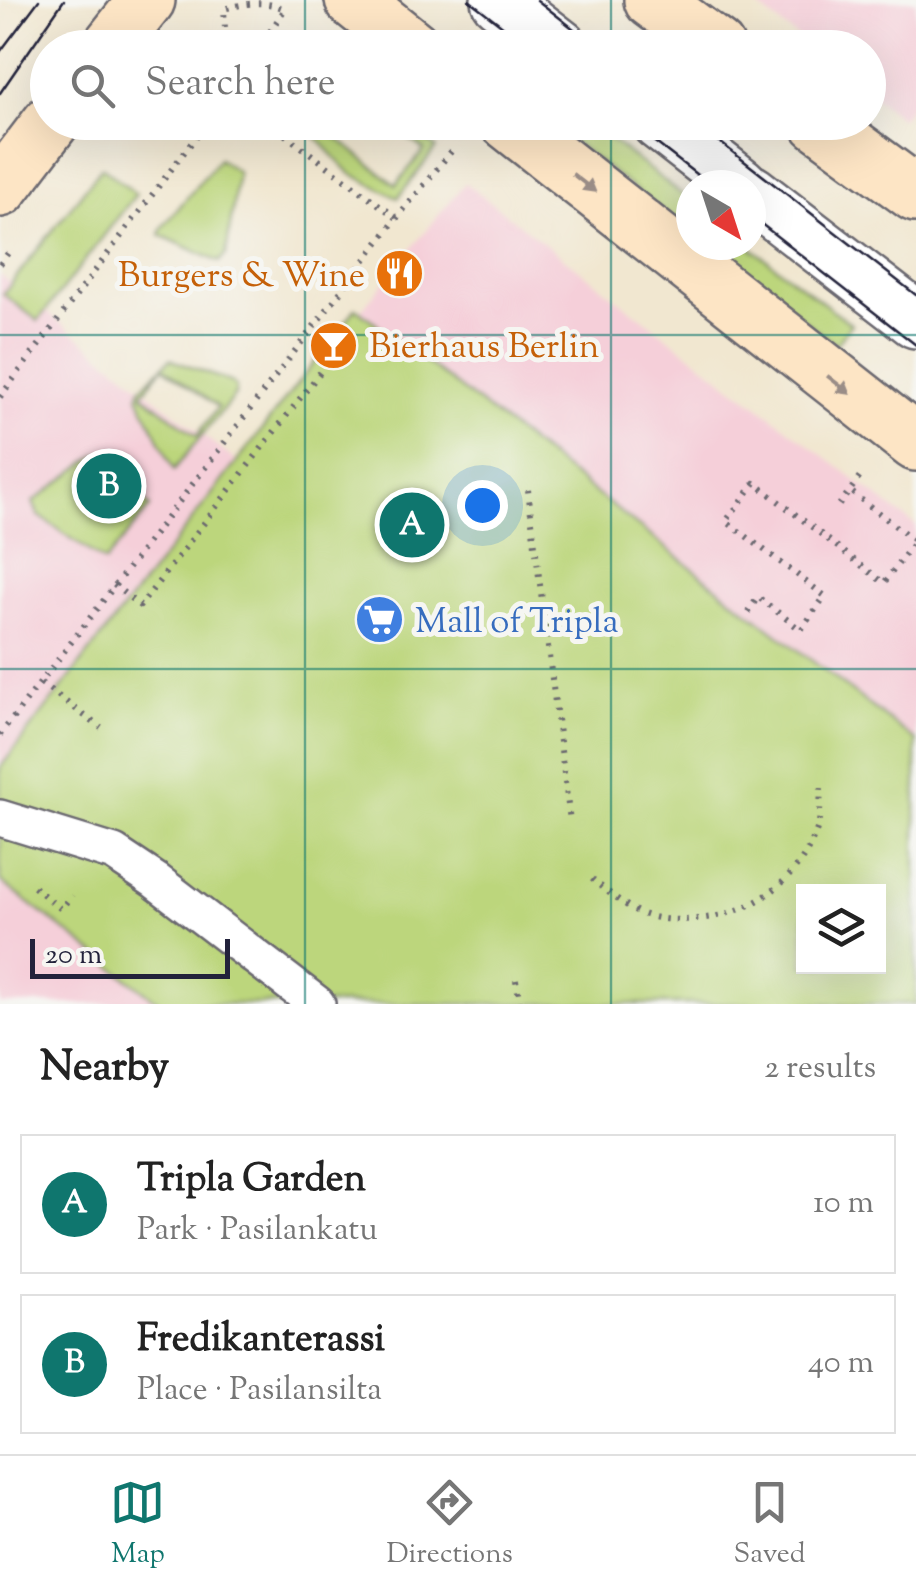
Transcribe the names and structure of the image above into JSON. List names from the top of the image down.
{
  "places": {
    "restaurant": ["Burgers & Wine"],
    "bar": ["Bierhaus Berlin"],
    "supermarket": ["Mall of Tripla"]
  },
  "scale_bar": "20 m",
  "north": "bottom right",
  "page": {
    "search": "Search here",
    "pins": ["B", "A"],
    "scale": "20 m",
    "heading": ["Nearby", "2 results"],
    "list": [
      {
        "mark": "A",
        "name": "Tripla Garden",
        "note": "Park · Pasilankatu",
        "value": "10 m"
      },
      {
        "mark": "B",
        "name": "Fredikanterassi",
        "note": "Place · Pasilansilta",
        "value": "40 m"
      }
    ],
    "nav": ["Map", "Directions", "Saved"]
  }
}
